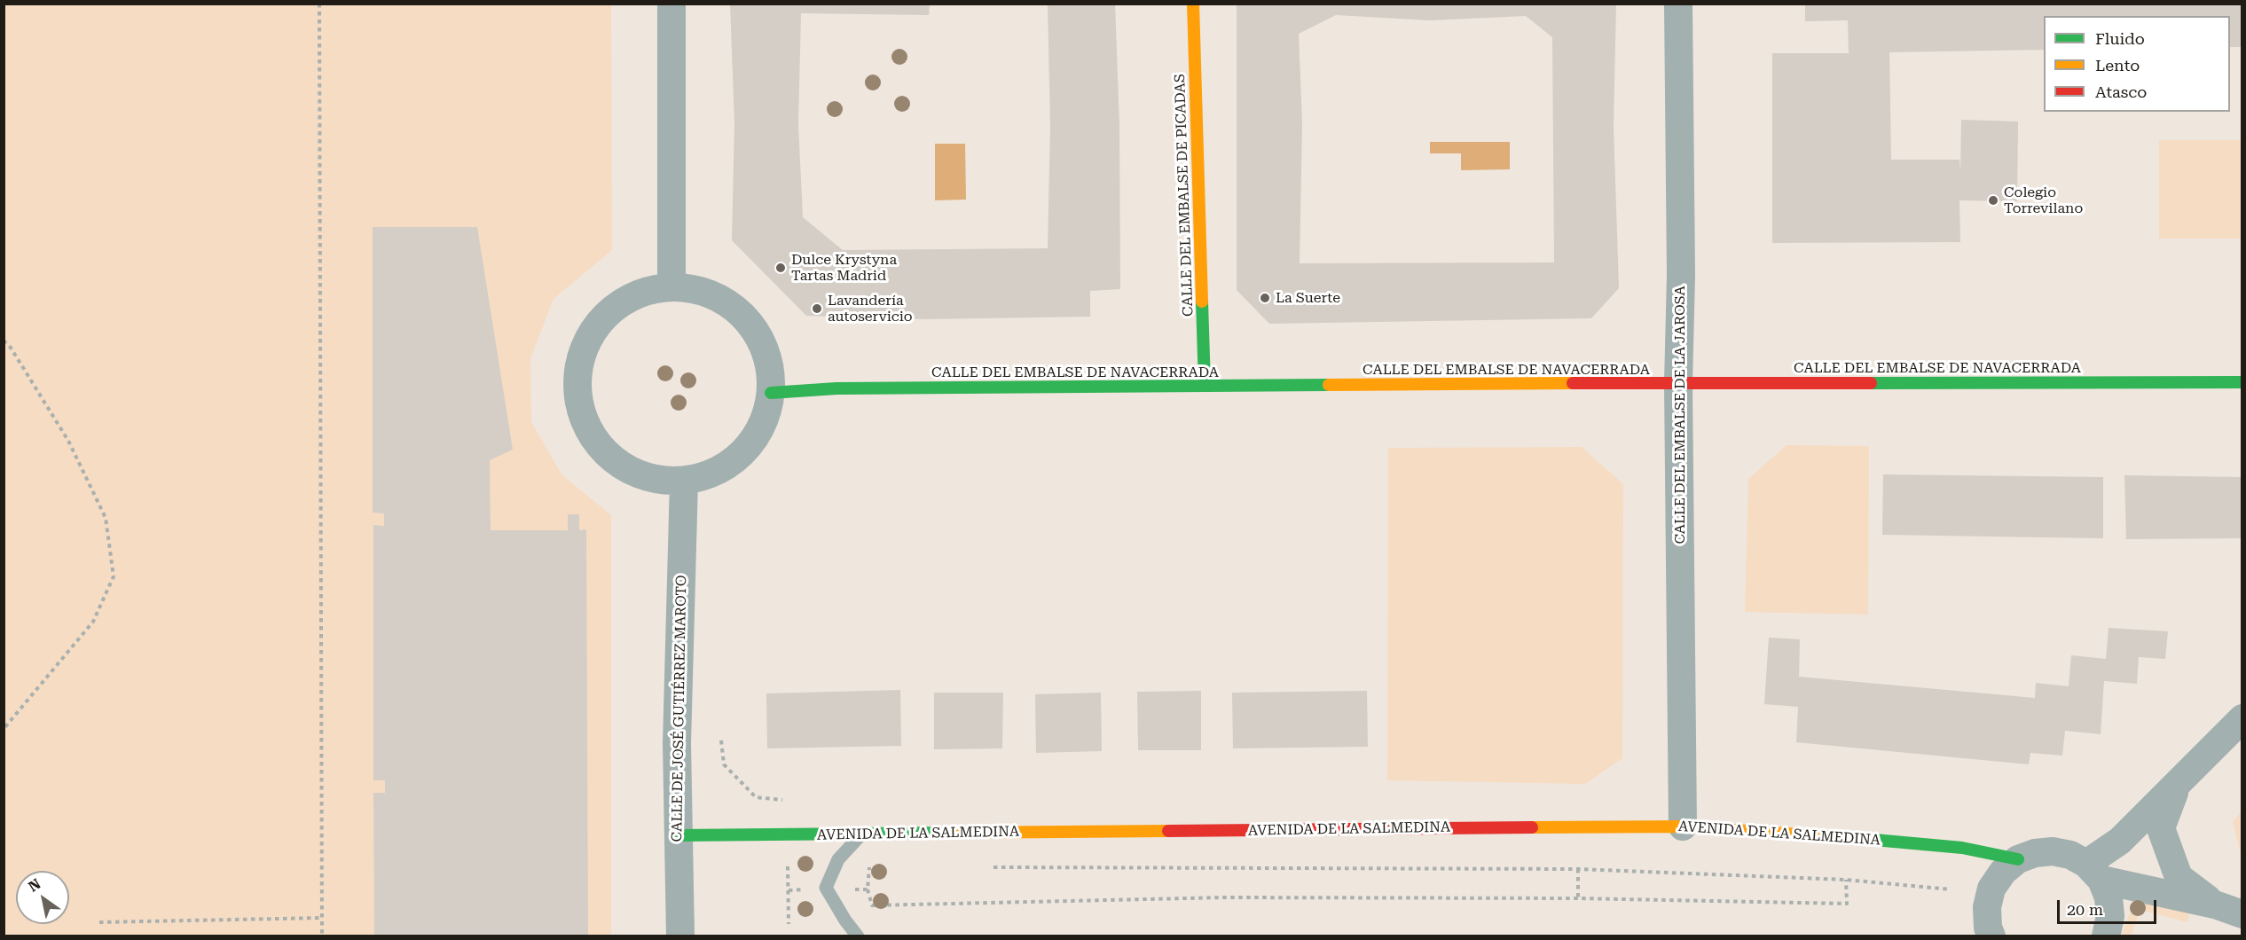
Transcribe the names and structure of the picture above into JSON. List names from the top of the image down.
{
  "streets": {
    "street": [
      "CALLE DEL EMBALSE DE PICADAS",
      "CALLE DEL EMBALSE DE NAVACERRADA",
      "CALLE DEL EMBALSE DE LA JAROSA",
      "CALLE DE JOSÉ GUTIÉRREZ MAROTO",
      "AVENIDA DE LA SALMEDINA"
    ]
  },
  "crossings": [
    ["CALLE DEL EMBALSE DE PICADAS", "CALLE DEL EMBALSE DE NAVACERRADA"],
    ["CALLE DEL EMBALSE DE NAVACERRADA", "CALLE DEL EMBALSE DE LA JAROSA"],
    ["CALLE DEL EMBALSE DE LA JAROSA", "AVENIDA DE LA SALMEDINA"],
    ["CALLE DE JOSÉ GUTIÉRREZ MAROTO", "AVENIDA DE LA SALMEDINA"]
  ],
  "places": [
    "Colegio Torrevilano",
    "Dulce Krystyna Tartas Madrid",
    "La Suerte",
    "Lavandería autoservicio"
  ],
  "legend": ["Fluido", "Lento", "Atasco"],
  "scale_bar": "20 m",
  "north": "top left"
}
